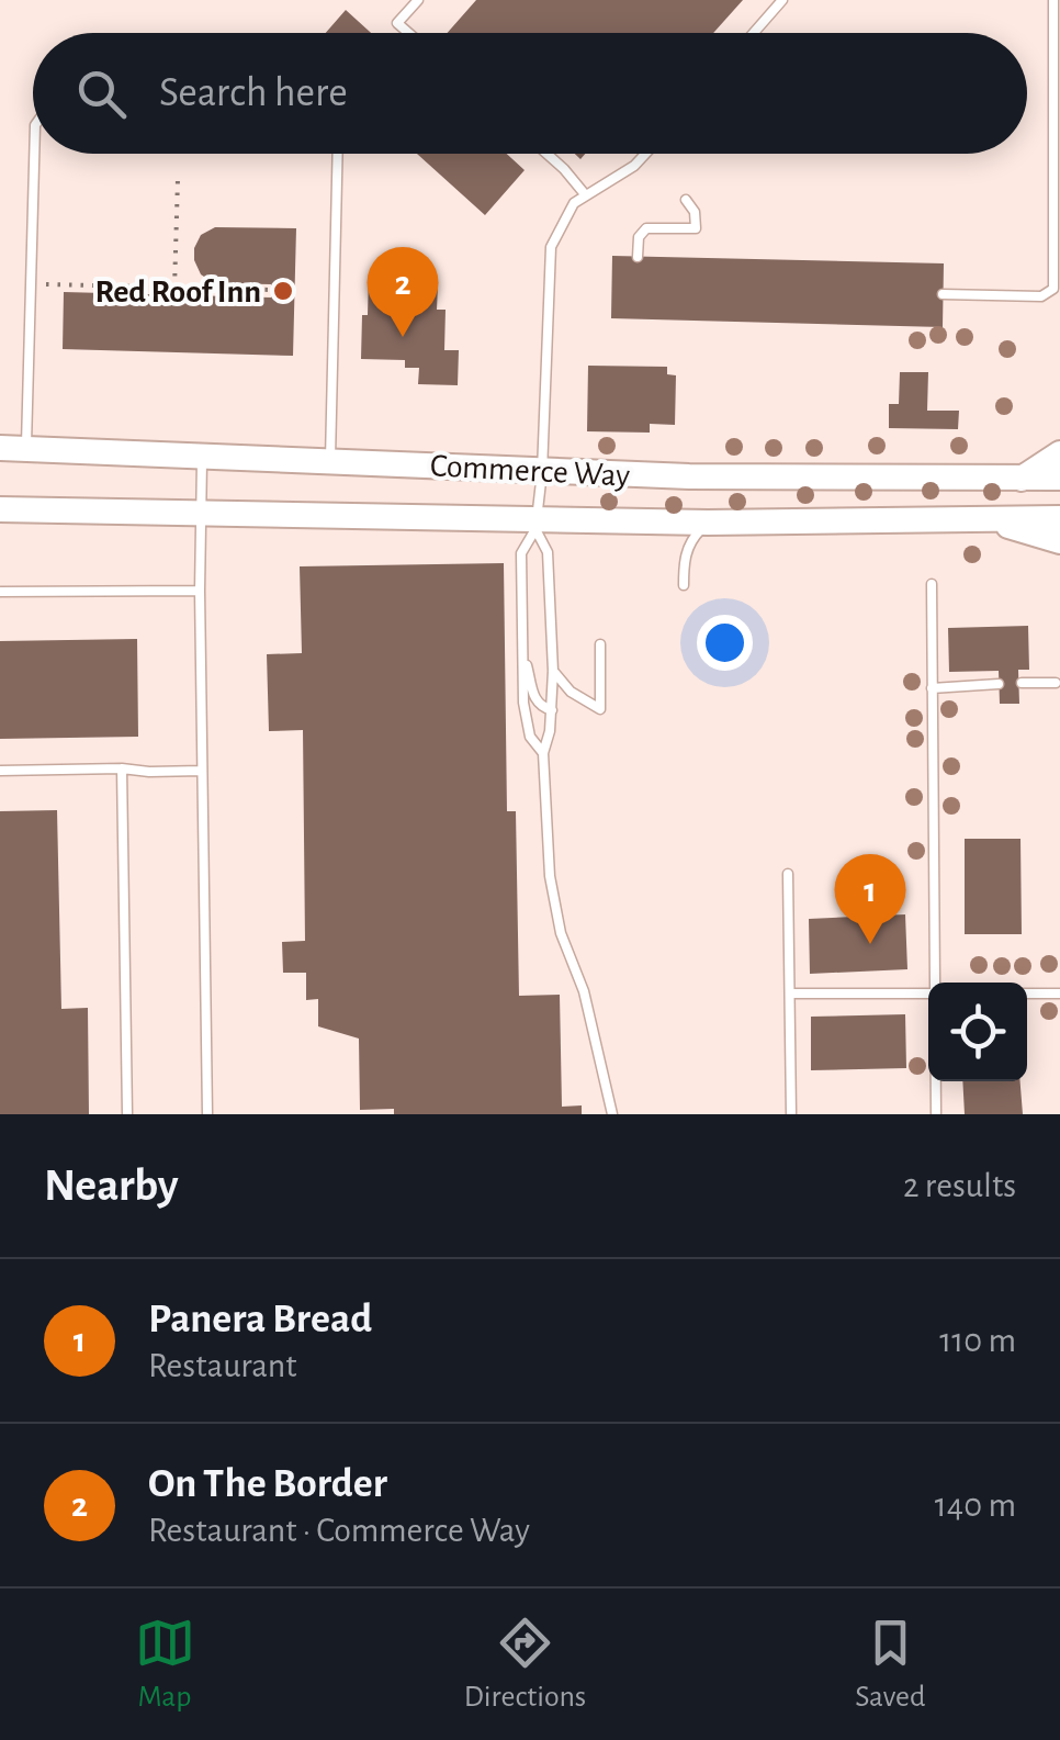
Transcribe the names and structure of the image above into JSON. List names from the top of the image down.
{
  "streets": {
    "street": ["Commerce Way"]
  },
  "places": ["Red Roof Inn"],
  "page": {
    "search": "Search here",
    "pins": ["2", "1"],
    "heading": ["Nearby", "2 results"],
    "list": [
      {
        "mark": "1",
        "name": "Panera Bread",
        "note": "Restaurant",
        "value": "110 m"
      },
      {
        "mark": "2",
        "name": "On The Border",
        "note": "Restaurant · Commerce Way",
        "value": "140 m"
      }
    ],
    "nav": ["Map", "Directions", "Saved"]
  }
}
